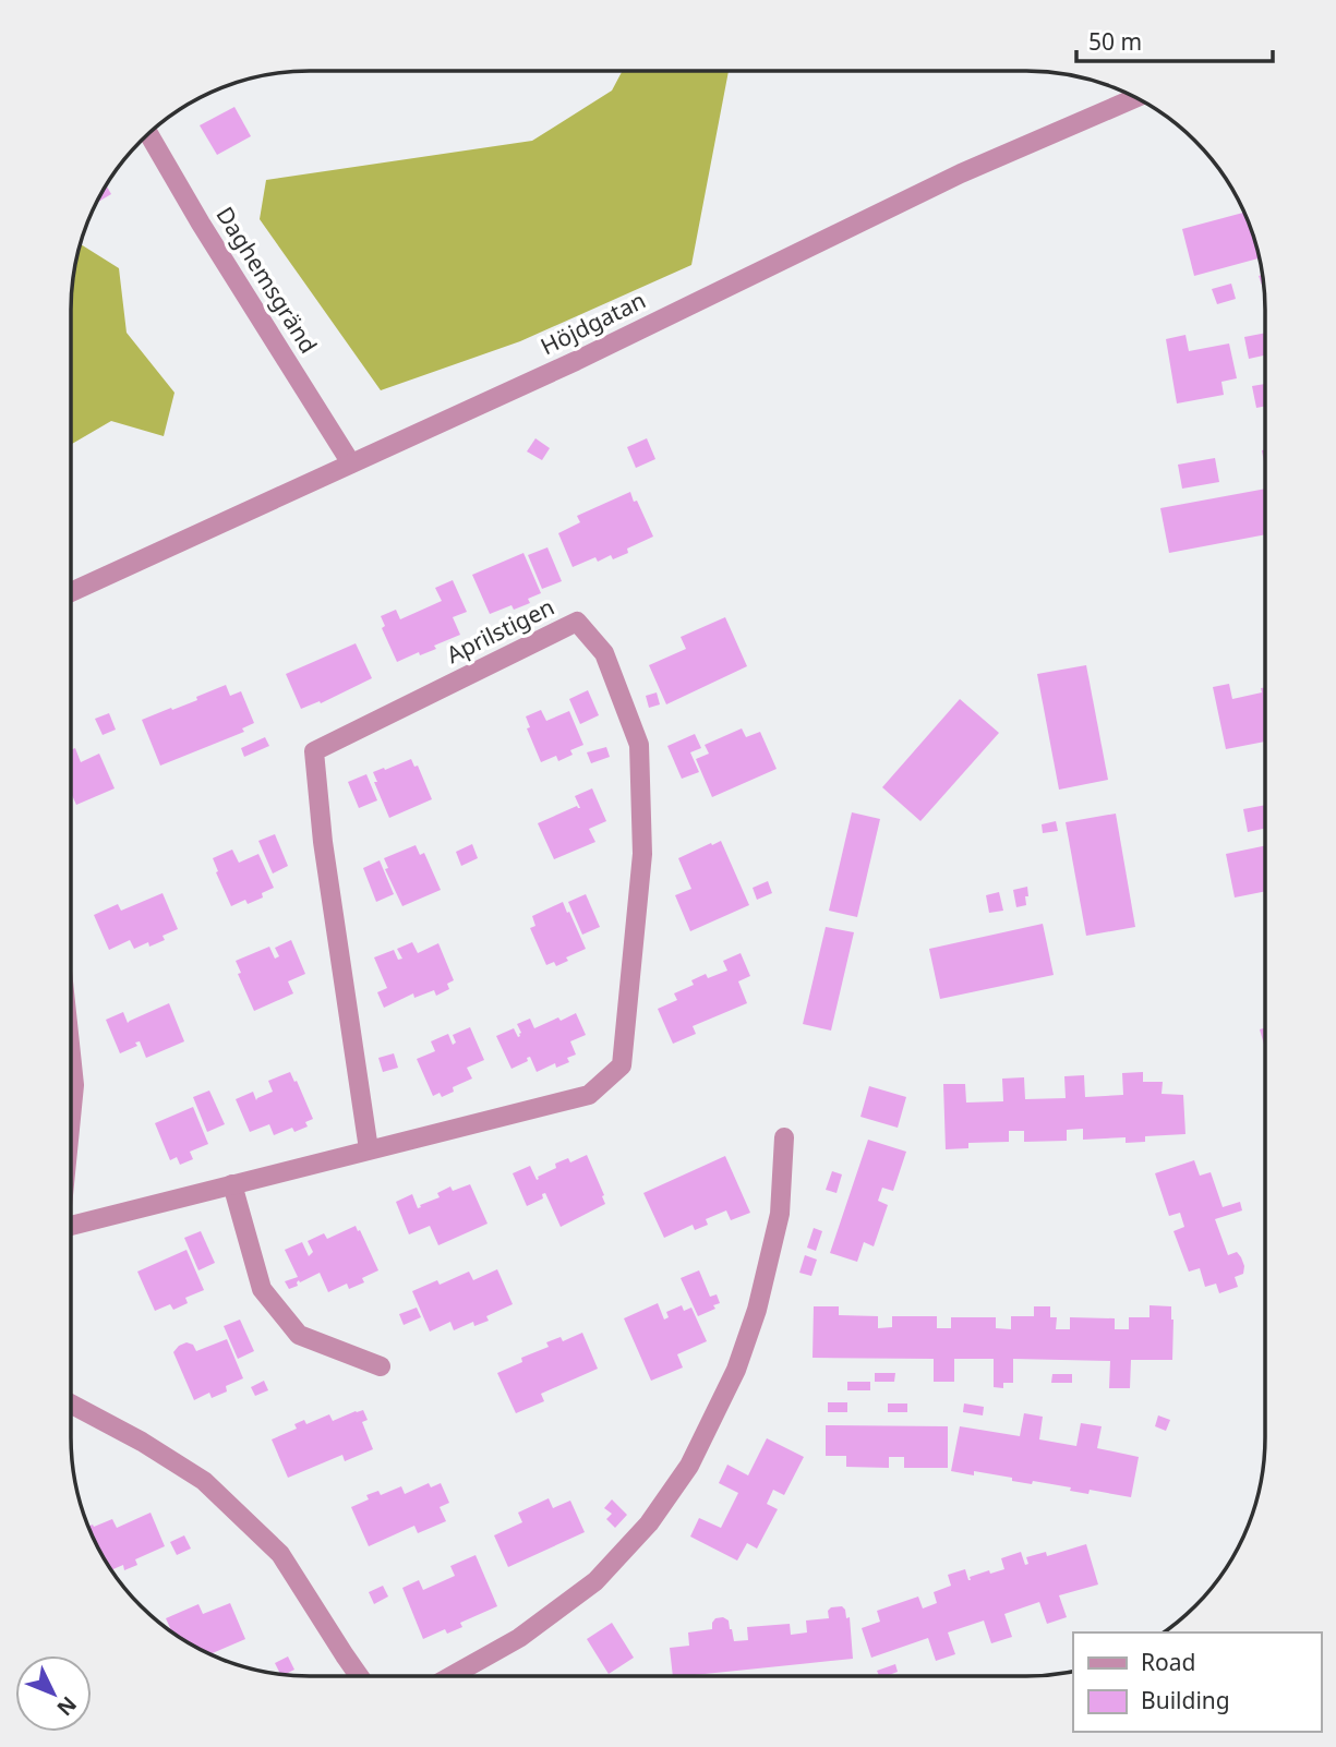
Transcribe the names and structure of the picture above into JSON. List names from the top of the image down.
{
  "streets": {
    "street": ["Daghemsgränd", "Höjdgatan", "Aprilstigen"]
  },
  "crossings": [
    ["Daghemsgränd", "Höjdgatan"]
  ],
  "legend": ["Road", "Building"],
  "scale_bar": "50 m",
  "north": "bottom right"
}
